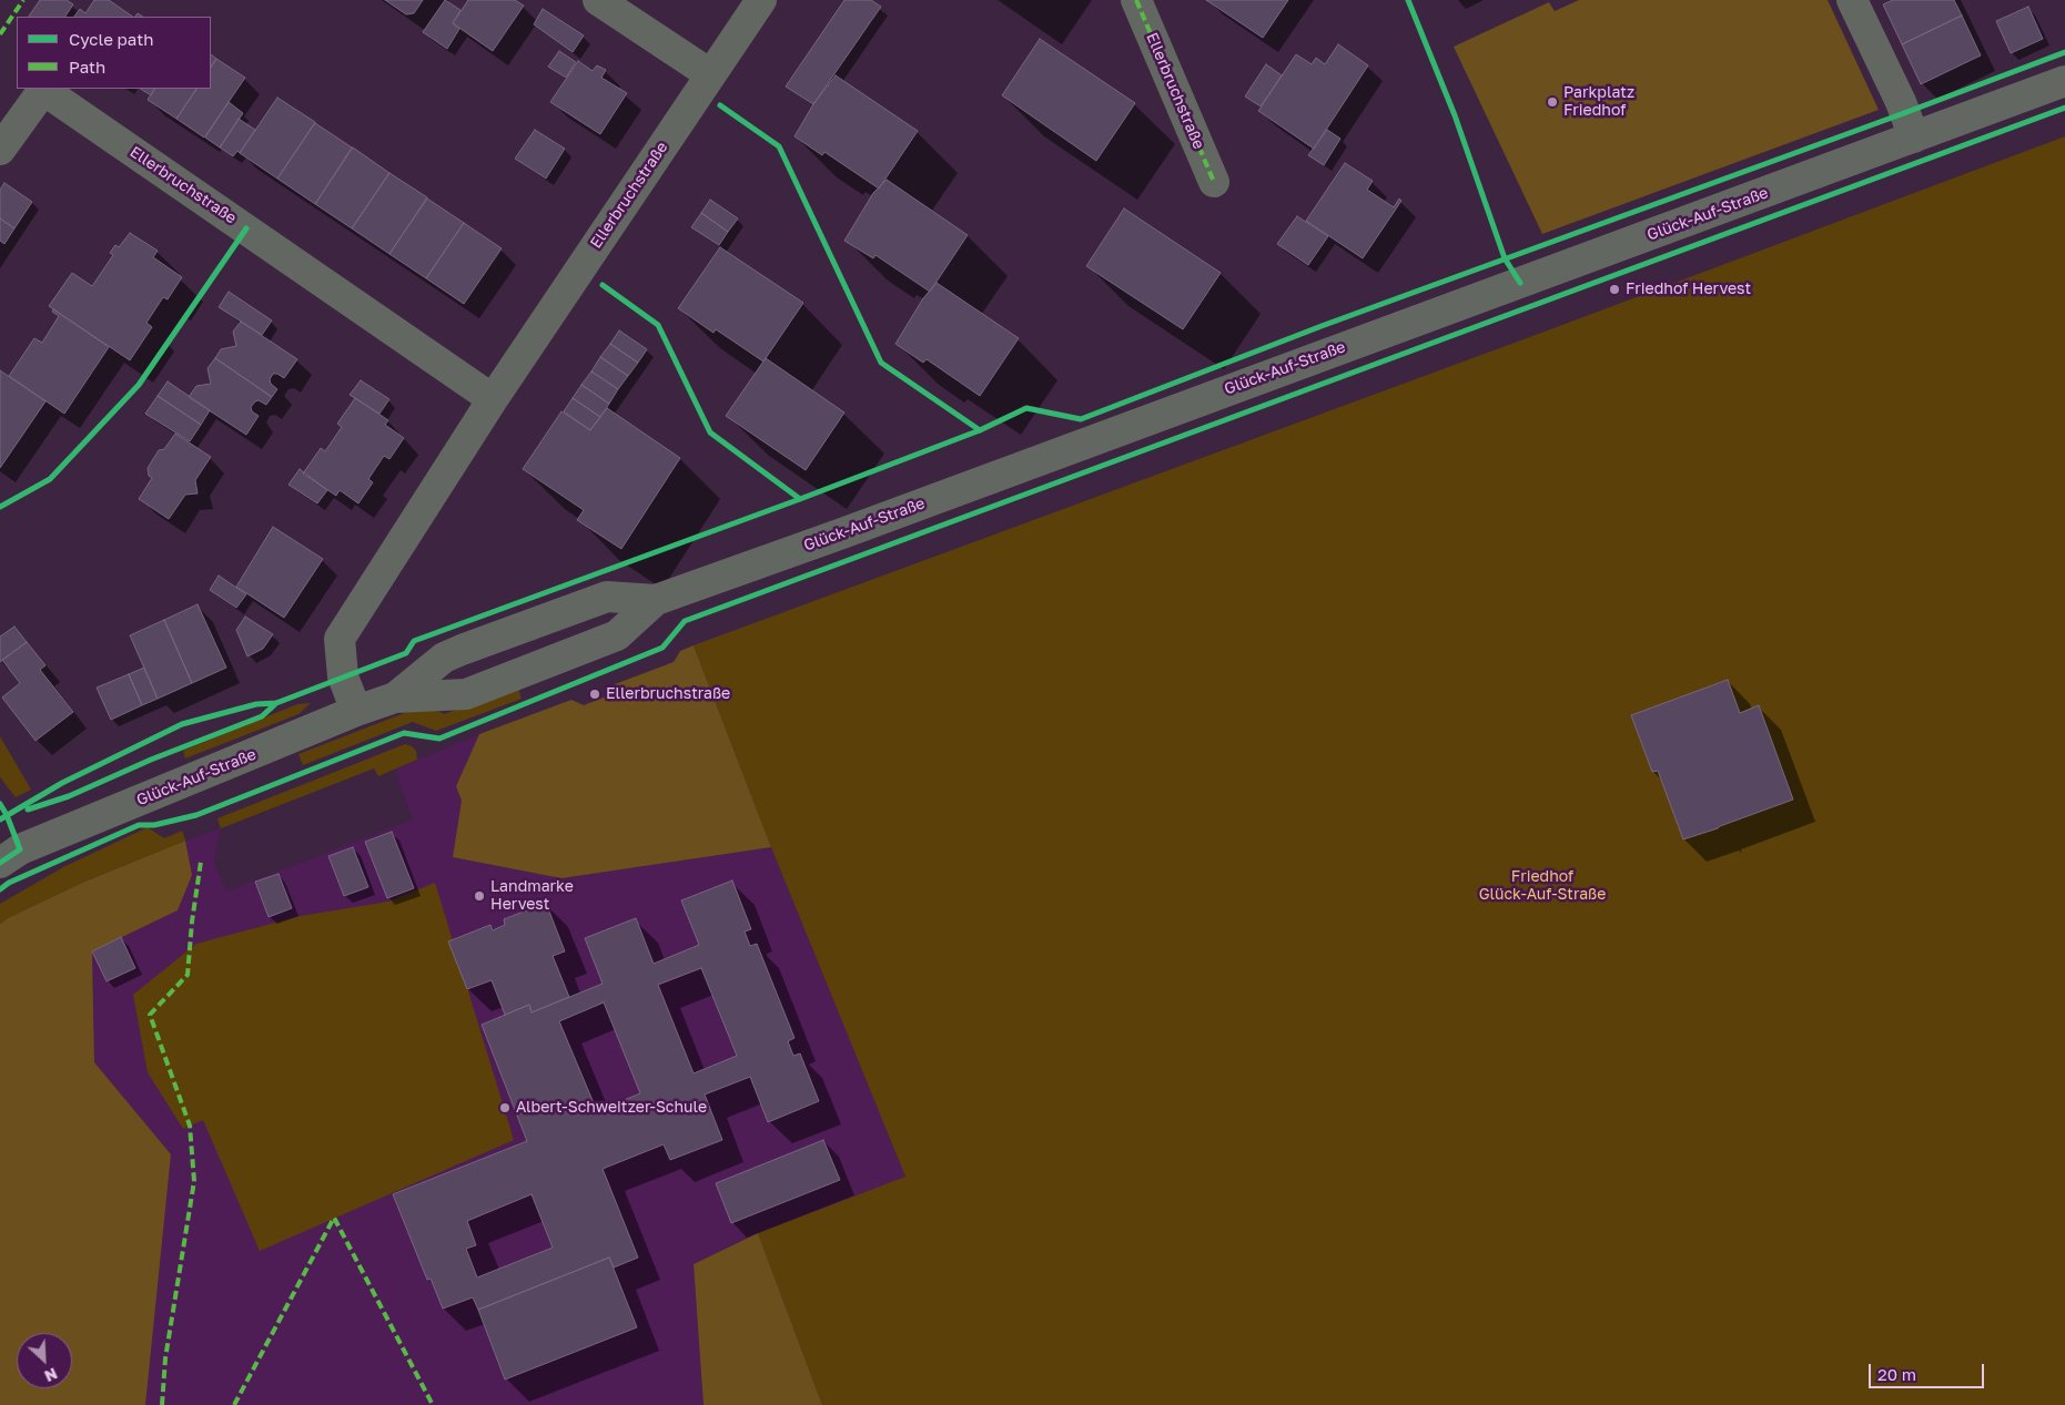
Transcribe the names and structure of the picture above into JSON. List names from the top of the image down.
{
  "streets": {
    "street": ["Ellerbruchstraße", "Glück-Auf-Straße"]
  },
  "crossings": [
    ["Ellerbruchstraße", "Glück-Auf-Straße"]
  ],
  "parks": ["Friedhof Glück-Auf-Straße"],
  "places": [
    "Parkplatz Friedhof",
    "Friedhof Hervest",
    "Ellerbruchstraße",
    "Landmarke Hervest",
    "Albert-Schweitzer-Schule"
  ],
  "legend": ["Cycle path", "Path"],
  "scale_bar": "20 m",
  "north": "bottom right"
}
